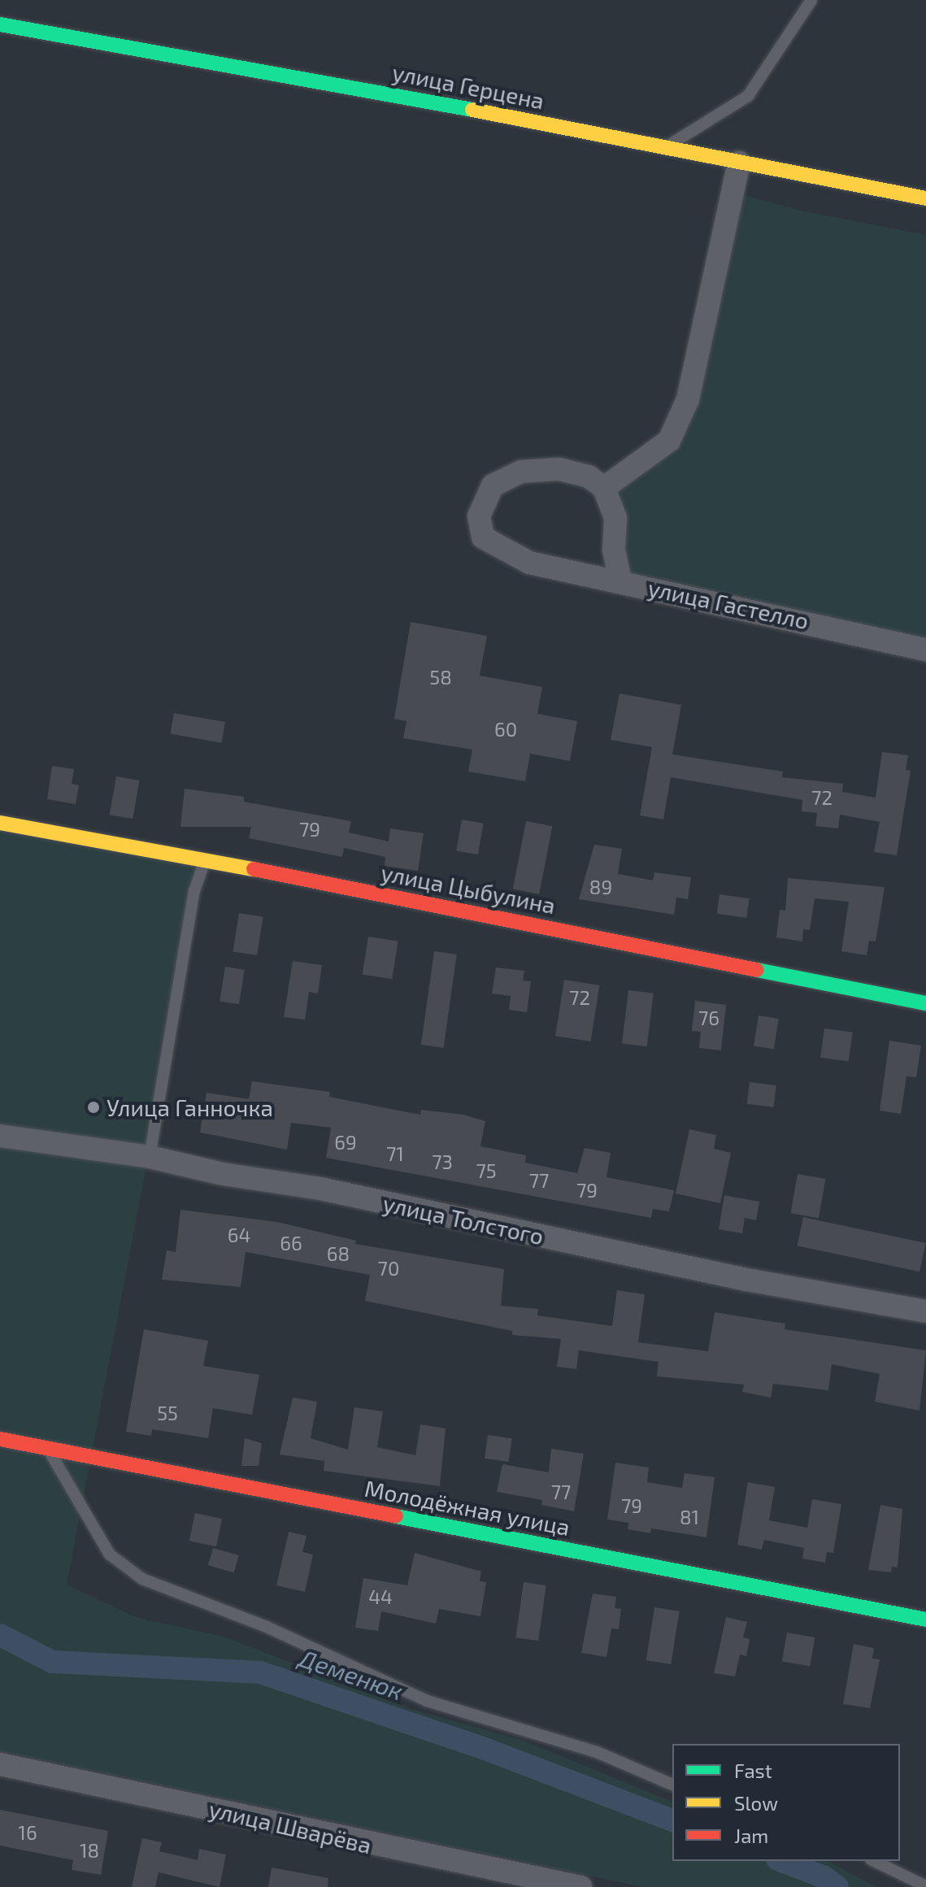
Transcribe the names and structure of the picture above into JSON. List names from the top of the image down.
{
  "streets": {
    "street": [
      "улица Герцена",
      "улица Гастелло",
      "улица Цыбулина",
      "улица Толстого",
      "Молодёжная улица",
      "улица Шварёва"
    ]
  },
  "water": ["Деменюк"],
  "places": ["Улица Ганночка"],
  "house_numbers": [
    "58",
    "60",
    "72",
    "79",
    "89",
    "72",
    "76",
    "69",
    "71",
    "73",
    "75",
    "77",
    "79",
    "64",
    "66",
    "68",
    "70",
    "55",
    "77",
    "79",
    "81",
    "44",
    "16",
    "18"
  ],
  "legend": ["Fast", "Slow", "Jam"]
}
